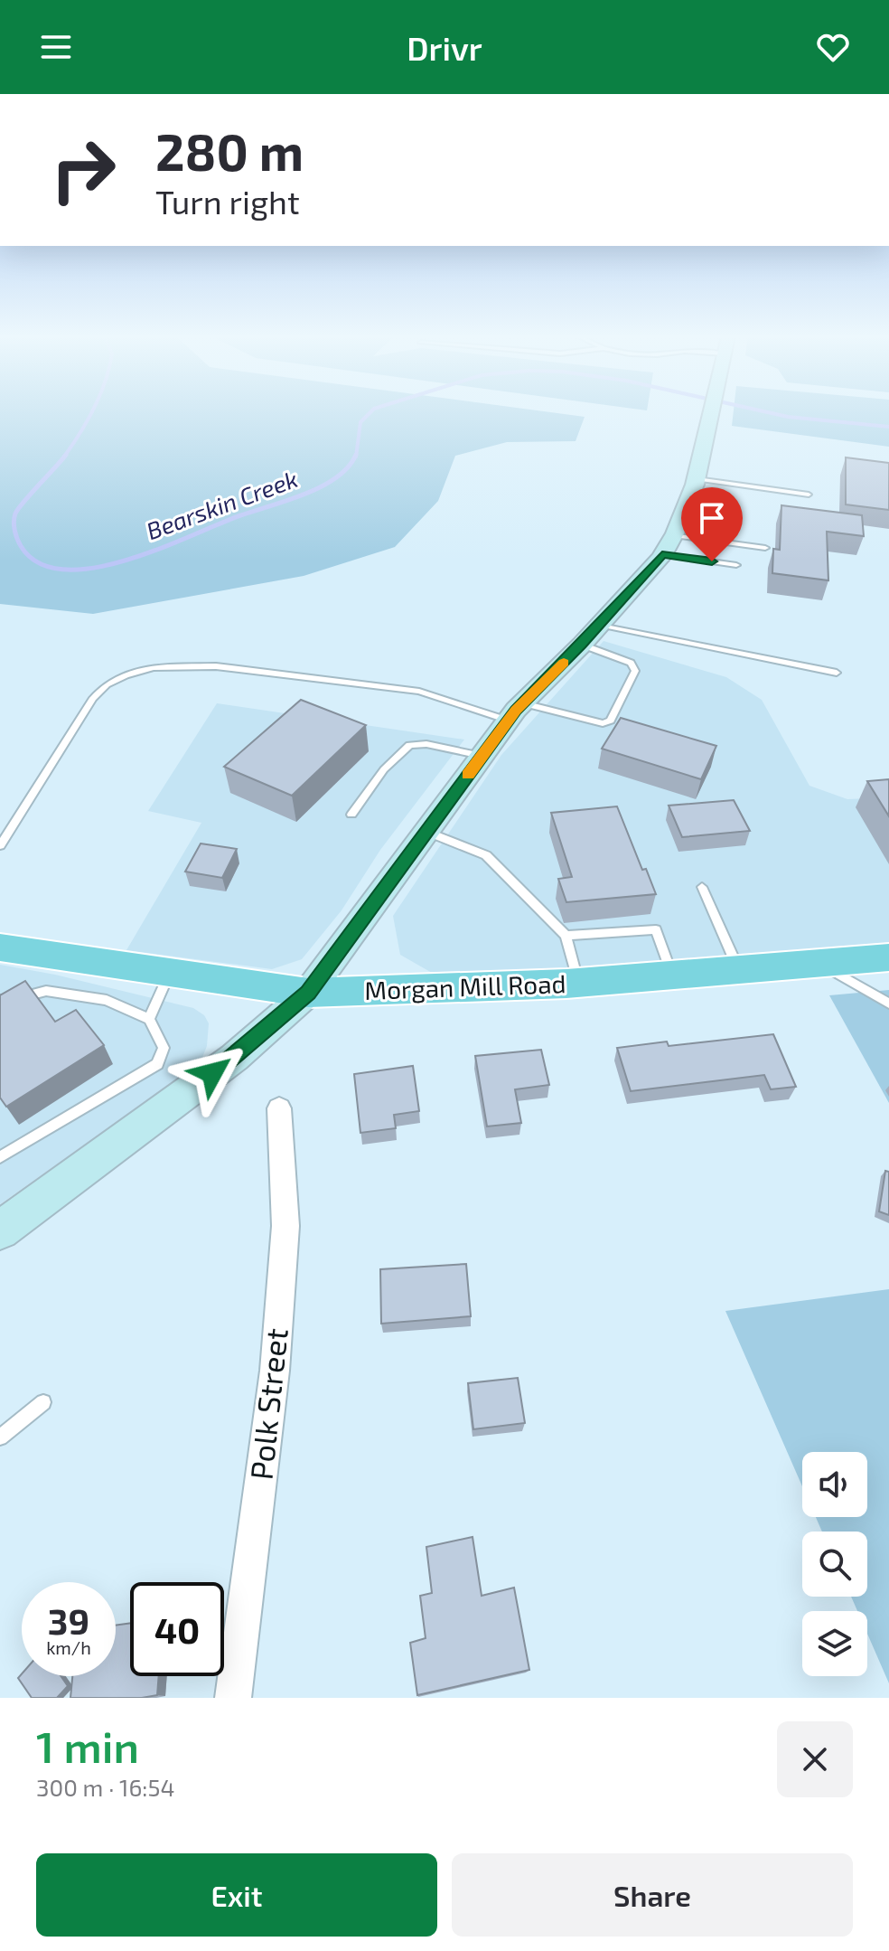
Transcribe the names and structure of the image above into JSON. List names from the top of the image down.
{
  "streets": {
    "main road": ["Morgan Mill Road"],
    "street": ["Polk Street"]
  },
  "water": ["Bearskin Creek"],
  "page": {
    "header": "Drivr",
    "turn": ["280 m", "Turn right"],
    "speed": "39 km/h",
    "limit": "40",
    "heading": ["1 min", "300 m · 16:54"],
    "buttons": ["Exit", "Share"]
  }
}
